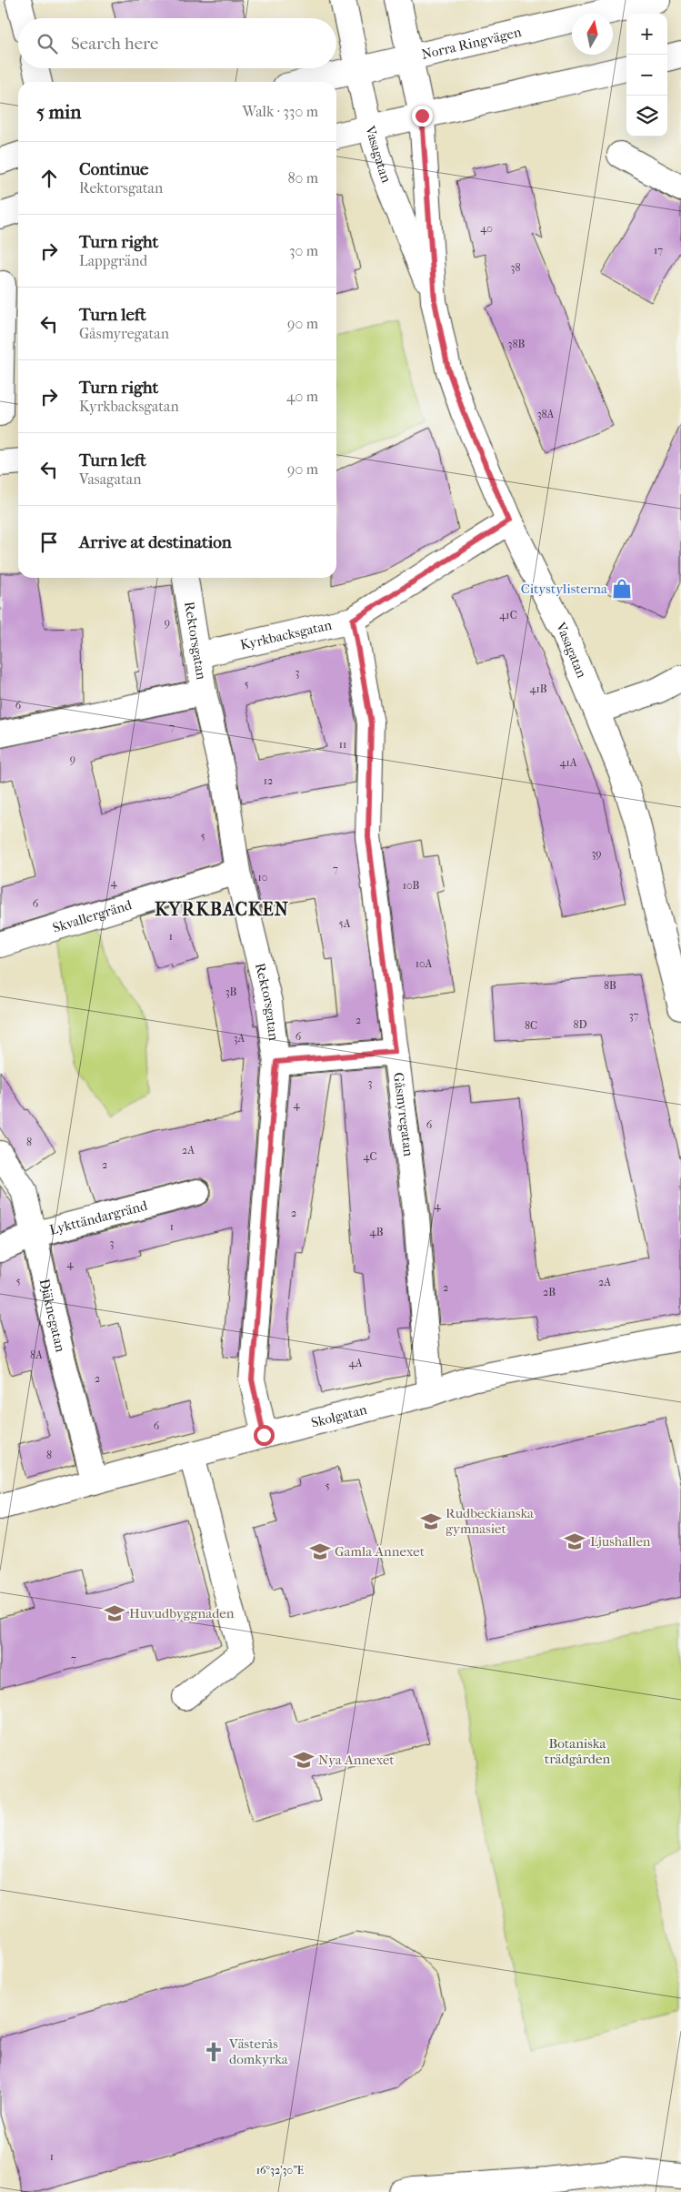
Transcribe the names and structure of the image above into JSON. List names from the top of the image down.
{
  "streets": {
    "street": [
      "Norra Ringvägen",
      "Vasagatan",
      "Kyrkbacksgatan",
      "Rektorsgatan",
      "Skvallergränd",
      "Gåsmyregatan",
      "Lykttändargränd",
      "Djäknegatan",
      "Skolgatan"
    ]
  },
  "crossings": [
    ["Norra Ringvägen", "Vasagatan"],
    ["Vasagatan", "Kyrkbacksgatan"],
    ["Kyrkbacksgatan", "Rektorsgatan"],
    ["Kyrkbacksgatan", "Gåsmyregatan"],
    ["Rektorsgatan", "Skvallergränd"],
    ["Rektorsgatan", "Skolgatan"],
    ["Gåsmyregatan", "Skolgatan"],
    ["Lykttändargränd", "Djäknegatan"],
    ["Djäknegatan", "Skolgatan"]
  ],
  "districts": ["KYRKBACKEN"],
  "parks": ["Botaniska trädgården"],
  "places": {
    "shop": ["Citystylisterna"],
    "school or university": [
      "Rudbeckianska gymnasiet",
      "Ljushallen",
      "Gamla Annexet",
      "Huvudbyggnaden",
      "Nya Annexet"
    ],
    "church": ["Västerås domkyrka"]
  },
  "house_numbers": [
    "40",
    "17",
    "38",
    "38B",
    "38A",
    "41C",
    "9",
    "3",
    "5",
    "41B",
    "6",
    "7",
    "11",
    "9",
    "41A",
    "12",
    "5",
    "39",
    "7",
    "10",
    "4",
    "10B",
    "6",
    "5A",
    "1",
    "10A",
    "8B",
    "3B",
    "37",
    "2",
    "8D",
    "8C",
    "6",
    "3A",
    "3",
    "4",
    "6",
    "8",
    "2A",
    "4C",
    "2",
    "4",
    "2",
    "1",
    "4B",
    "3",
    "4",
    "5",
    "2A",
    "2",
    "2B",
    "8A",
    "4A",
    "2",
    "6",
    "8",
    "5",
    "7",
    "1"
  ],
  "north": "top",
  "page": {
    "map_buttons": ["+", "−"],
    "search": "Search here",
    "heading": ["5 min", "Walk · 330 m"],
    "list": [
      ["Continue", "Rektorsgatan", "80 m"],
      ["Turn right", "Lappgränd", "30 m"],
      ["Turn left", "Gåsmyregatan", "90 m"],
      ["Turn right", "Kyrkbacksgatan", "40 m"],
      ["Turn left", "Vasagatan", "90 m"],
      "Arrive at destination"
    ]
  },
  "coordinates": ["16°32'30\"E"]
}
